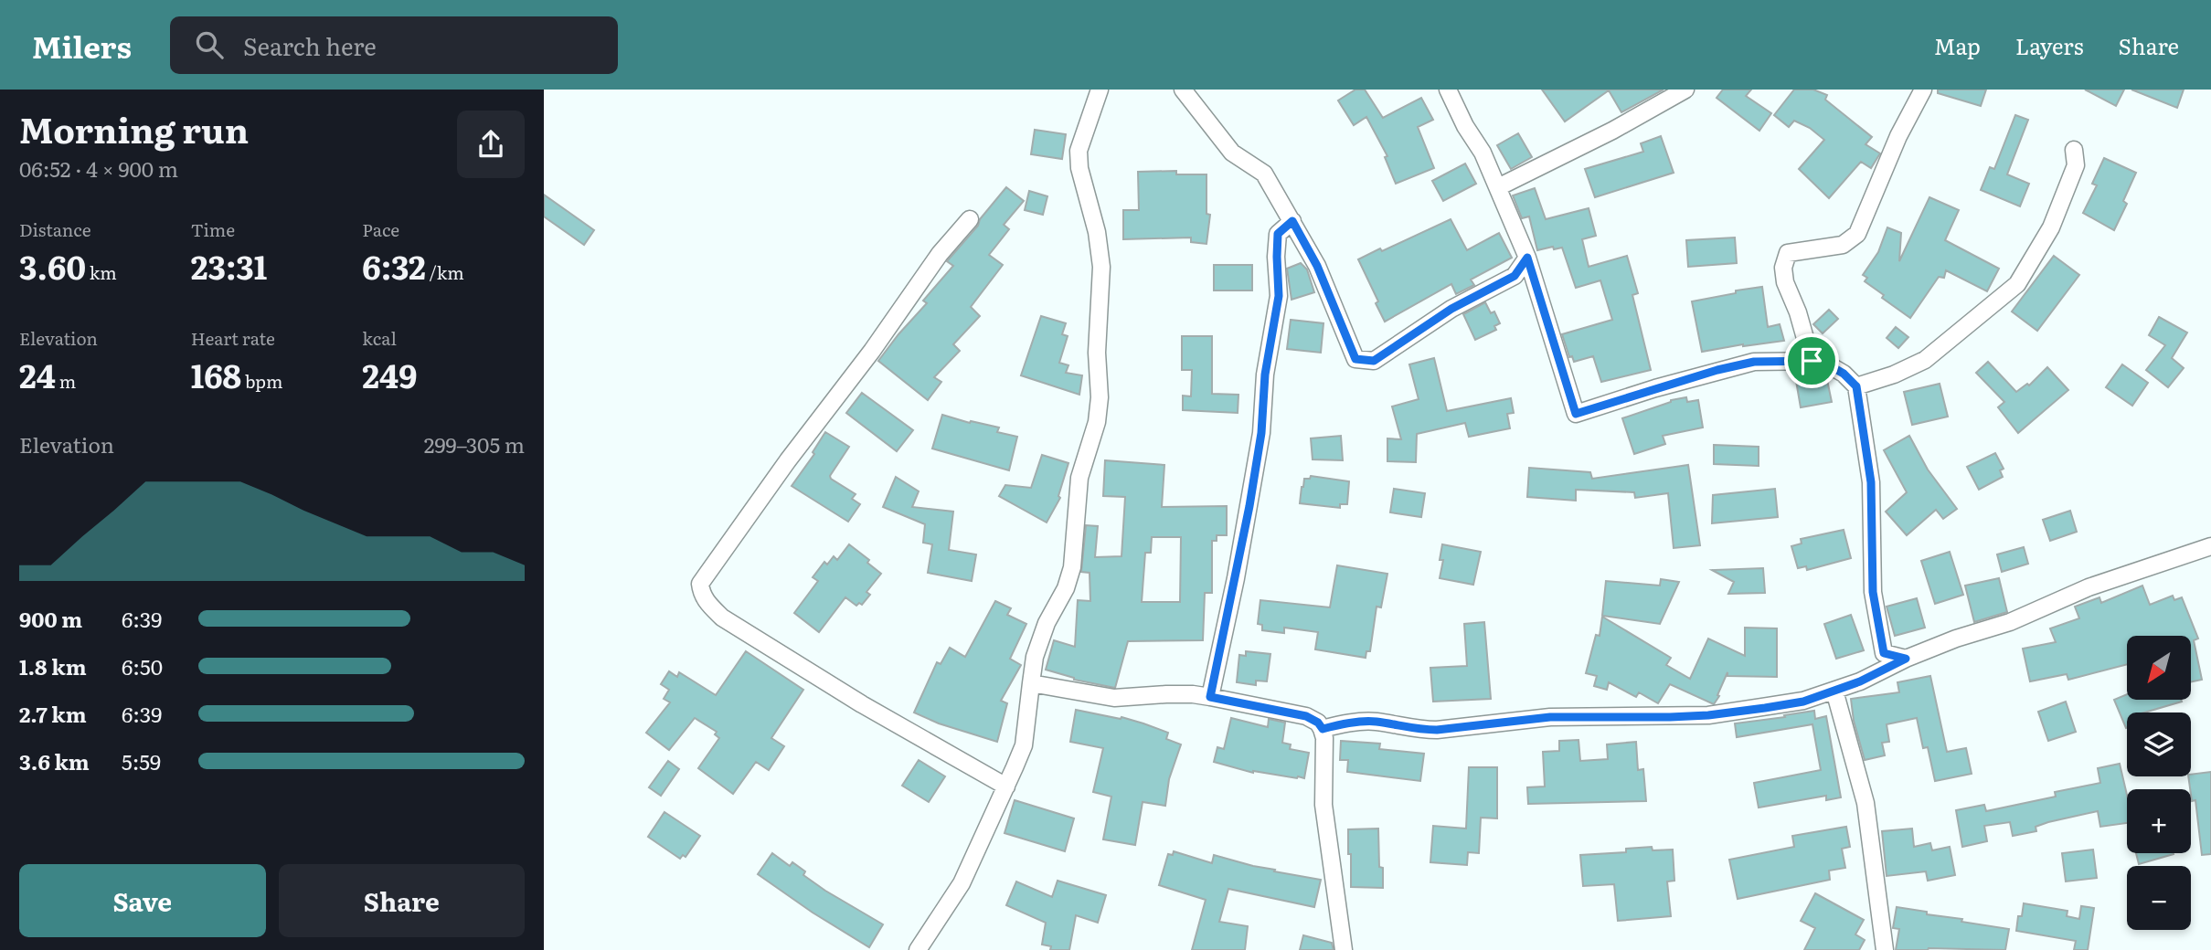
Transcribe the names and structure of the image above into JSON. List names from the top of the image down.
{
  "north": "bottom left",
  "page": {
    "header": "Milers",
    "search": "Search here",
    "nav": ["Map", "Layers", "Share"],
    "heading": ["Morning run", "06:52 · 4 × 900 m"],
    "stats": [
      ["Distance", "3.60 km"],
      ["Time", "23:31"],
      ["Pace", "6:32 /km"],
      ["Elevation", "24 m"],
      ["Heart rate", "168 bpm"],
      ["kcal", "249"]
    ],
    "chart": ["Elevation", "299–305 m"],
    "list": [
      {
        "name": "900 m",
        "note": "6:39"
      },
      {
        "name": "1.8 km",
        "note": "6:50"
      },
      {
        "name": "2.7 km",
        "note": "6:39"
      },
      {
        "name": "3.6 km",
        "note": "5:59"
      }
    ],
    "map_buttons": ["+", "−"],
    "buttons": ["Save", "Share"]
  }
}
